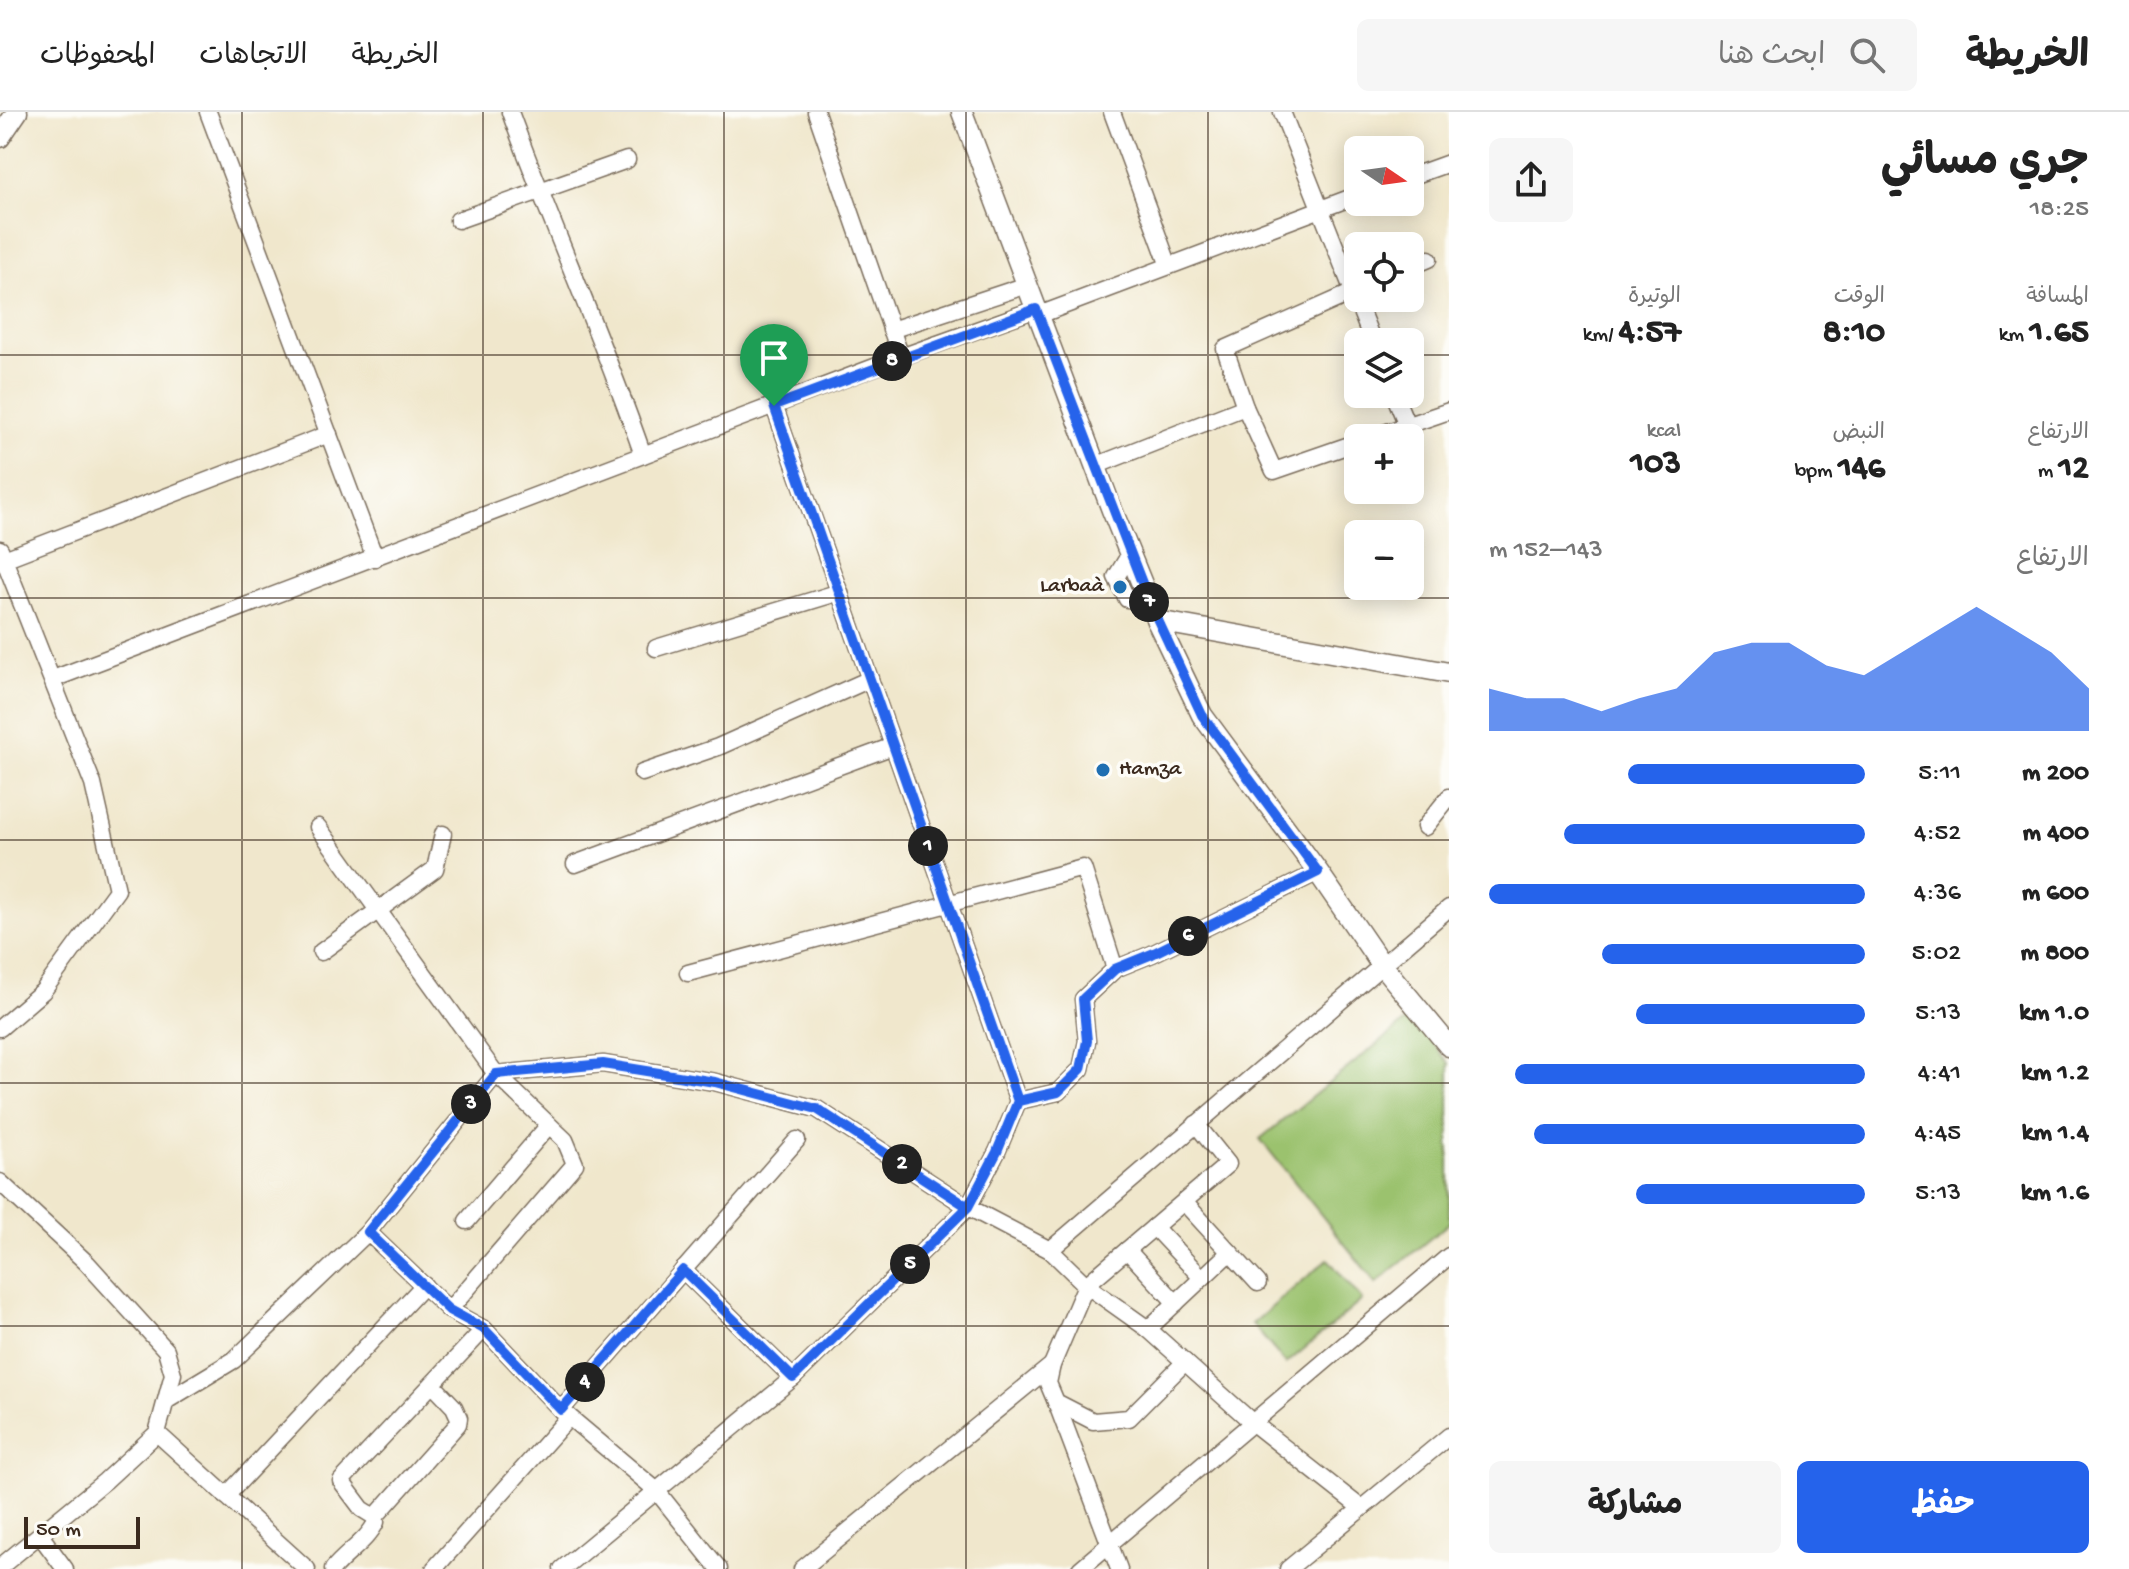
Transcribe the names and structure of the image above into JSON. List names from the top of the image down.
{
  "places": ["Larbaà", "Hamza"],
  "scale_bar": "50 m",
  "north": "right",
  "page": {
    "header": "الخريطة",
    "search": "ابحث هنا",
    "nav": ["الخريطة", "الاتجاهات", "المحفوظات"],
    "heading": ["جري مسائي", "18:25"],
    "map_buttons": ["+", "−"],
    "stats": [
      ["المسافة", "1.65 km"],
      ["الوقت", "8:10"],
      ["الوتيرة", "4:57 /km"],
      ["الارتفاع", "12 m"],
      ["النبض", "146 bpm"],
      ["kcal", "103"]
    ],
    "pins": [
      "8",
      "7",
      "1",
      "6",
      "3",
      "2",
      "5",
      "4"
    ],
    "chart": ["الارتفاع", "143–152 m"],
    "list": [
      {
        "name": "200 m",
        "note": "5:11"
      },
      {
        "name": "400 m",
        "note": "4:52"
      },
      {
        "name": "600 m",
        "note": "4:36"
      },
      {
        "name": "800 m",
        "note": "5:02"
      },
      {
        "name": "1.0 km",
        "note": "5:13"
      },
      {
        "name": "1.2 km",
        "note": "4:41"
      },
      {
        "name": "1.4 km",
        "note": "4:45"
      },
      {
        "name": "1.6 km",
        "note": "5:13"
      }
    ],
    "buttons": ["حفظ", "مشاركة"],
    "scale": "50 m"
  }
}
